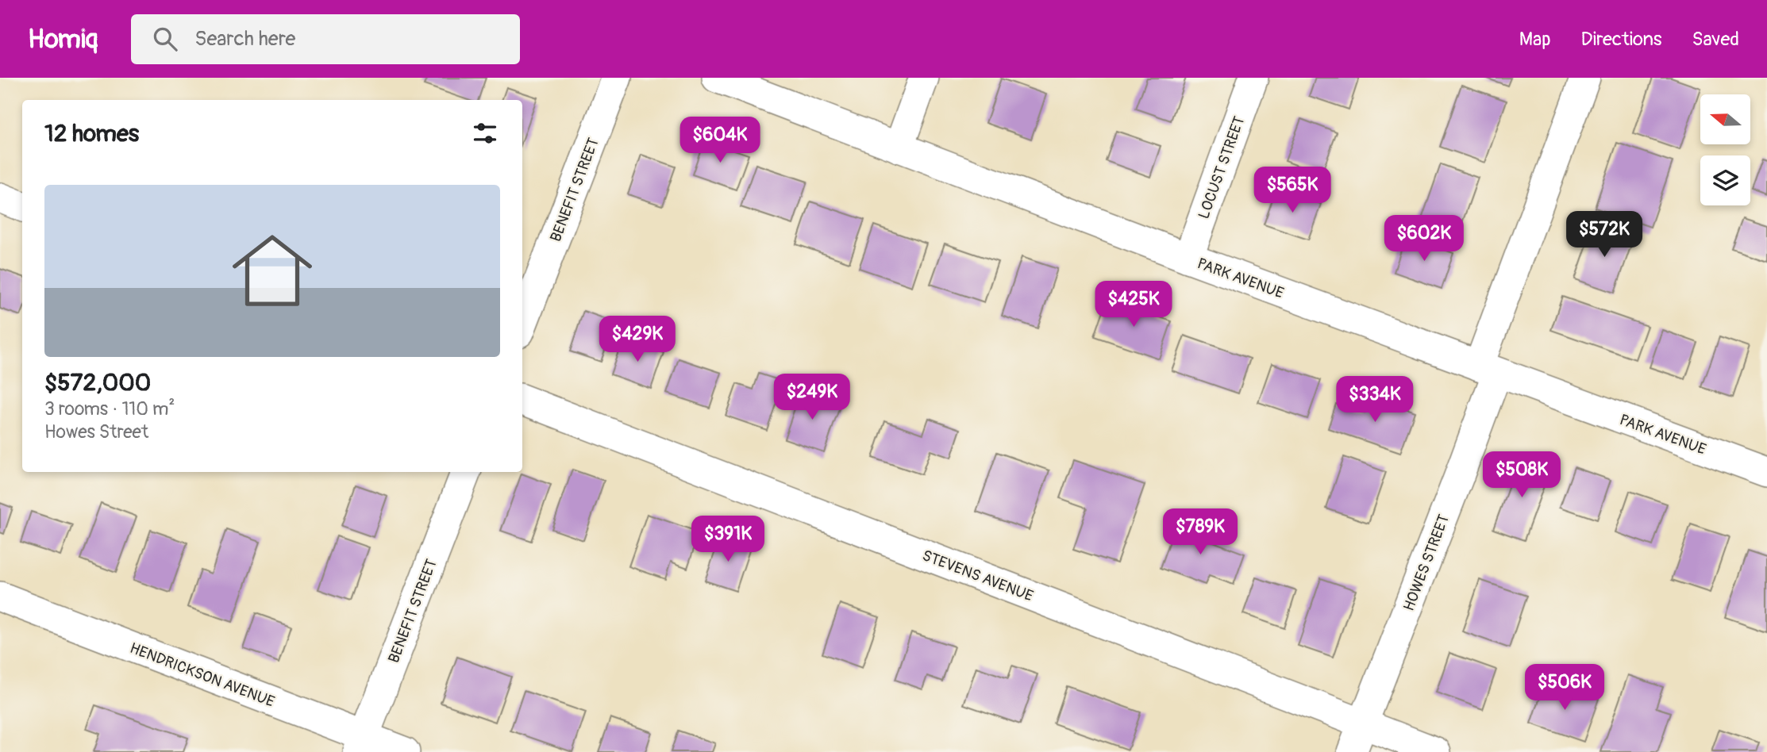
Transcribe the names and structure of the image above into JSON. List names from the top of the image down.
{
  "streets": {
    "street": [
      "LOCUST STREET",
      "BENEFIT STREET",
      "PARK AVENUE",
      "HOWES STREET",
      "STEVENS AVENUE",
      "HENDRICKSON AVENUE"
    ]
  },
  "crossings": [
    ["LOCUST STREET", "PARK AVENUE"],
    ["BENEFIT STREET", "HENDRICKSON AVENUE"],
    ["PARK AVENUE", "HOWES STREET"],
    ["HOWES STREET", "STEVENS AVENUE"]
  ],
  "north": "left",
  "page": {
    "header": "Homiq",
    "search": "Search here",
    "nav": ["Map", "Directions", "Saved"],
    "heading": "12 homes",
    "price": [
      "$604K",
      "$565K",
      "$572K",
      "$602K",
      "$425K",
      "$429K",
      "$249K",
      "$334K",
      "$508K",
      "$789K",
      "$391K",
      "$506K"
    ],
    "list": [
      {
        "name": "$572,000",
        "note": "3 rooms · 110 m² · Howes Street"
      }
    ]
  }
}
